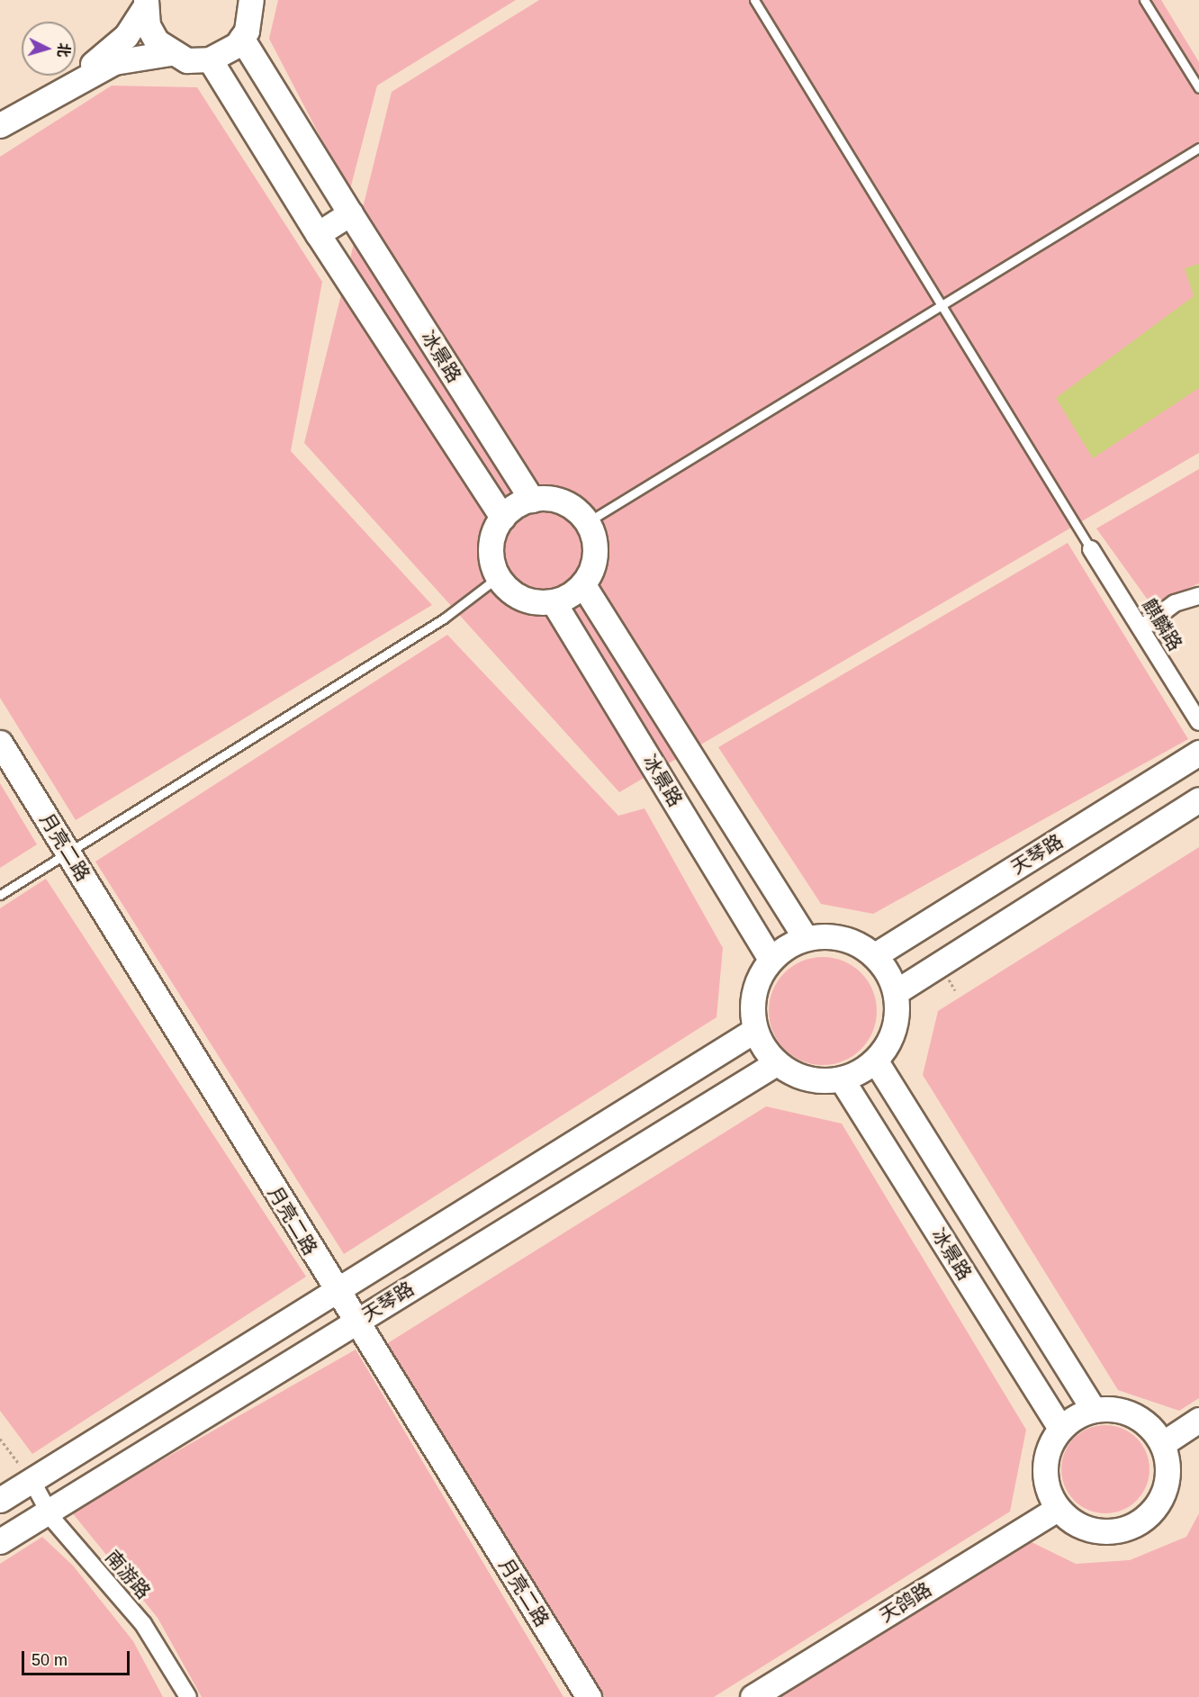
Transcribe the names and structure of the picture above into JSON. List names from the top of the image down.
{
  "streets": {
    "main road": [
      "冰景路",
      "月亮二路",
      "天琴路",
      "天鸽路"
    ],
    "street": ["麒麟路", "南游路"]
  },
  "crossings": [
    ["冰景路", "天琴路"],
    ["冰景路", "天鸽路"],
    ["月亮二路", "天琴路"],
    ["天琴路", "南游路"]
  ],
  "scale_bar": "50 m",
  "north": "right"
}
